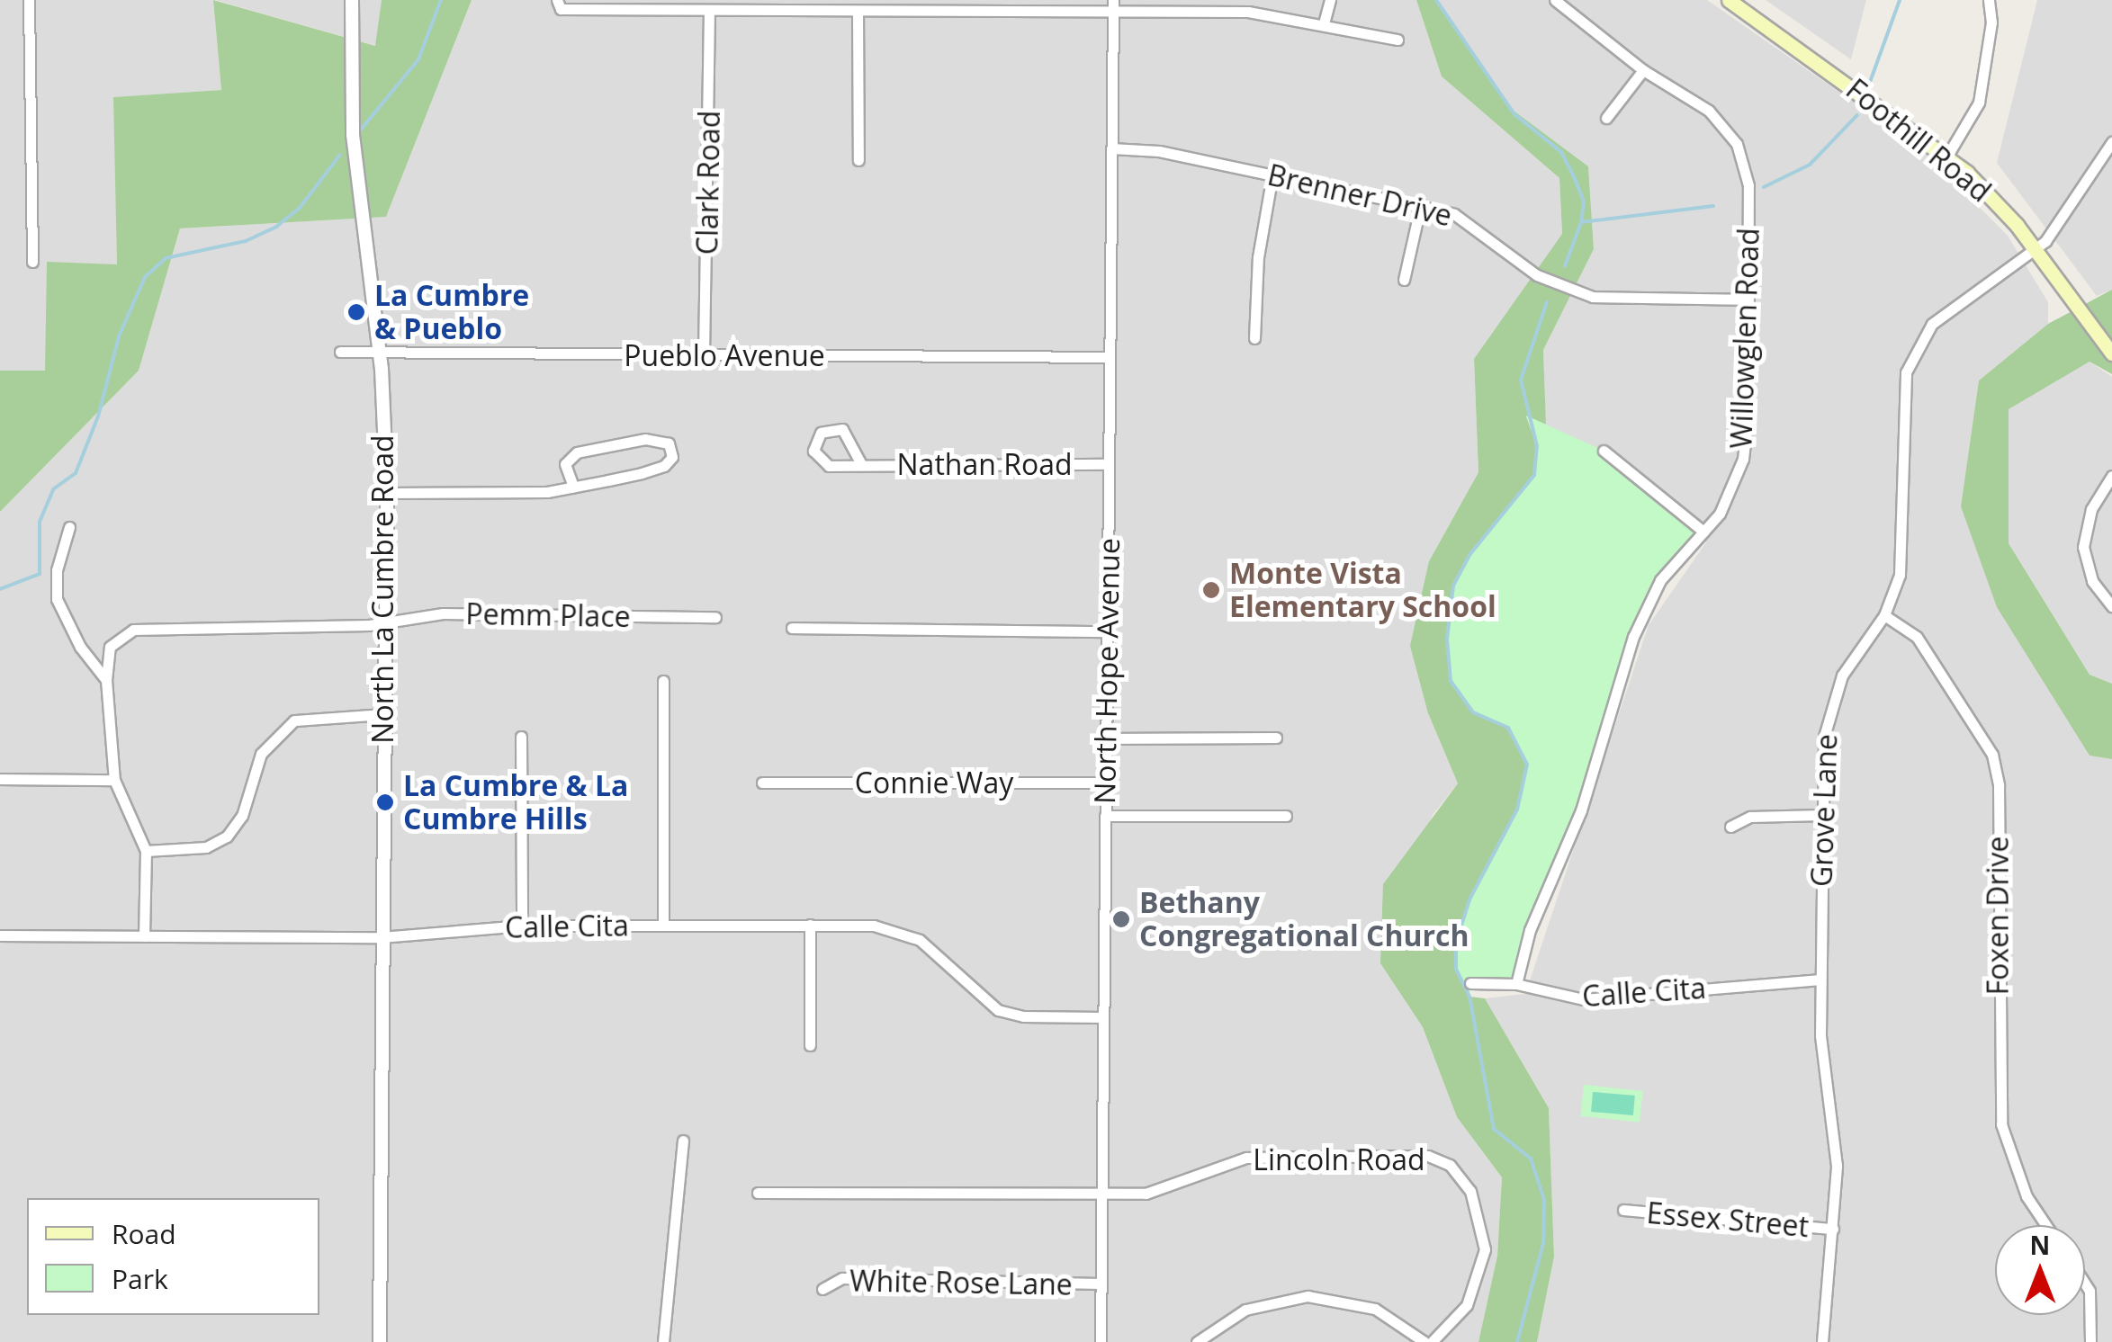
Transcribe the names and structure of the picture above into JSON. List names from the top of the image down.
{
  "streets": {
    "main road": ["Foothill Road"],
    "street": [
      "Clark Road",
      "Brenner Drive",
      "Willowglen Road",
      "Pueblo Avenue",
      "Nathan Road",
      "North La Cumbre Road",
      "Pemm Place",
      "North Hope Avenue",
      "Connie Way",
      "Grove Lane",
      "Foxen Drive",
      "Calle Cita",
      "Lincoln Road",
      "Essex Street",
      "White Rose Lane"
    ]
  },
  "crossings": [
    ["Foothill Road", "Grove Lane"],
    ["Clark Road", "Pueblo Avenue"],
    ["Brenner Drive", "Willowglen Road"],
    ["Brenner Drive", "North Hope Avenue"],
    ["Willowglen Road", "Calle Cita"],
    ["Pueblo Avenue", "North La Cumbre Road"],
    ["Pueblo Avenue", "North Hope Avenue"],
    ["Nathan Road", "North Hope Avenue"],
    ["North La Cumbre Road", "Pemm Place"],
    ["North La Cumbre Road", "Calle Cita"],
    ["North Hope Avenue", "Connie Way"],
    ["North Hope Avenue", "Calle Cita"],
    ["North Hope Avenue", "Lincoln Road"],
    ["North Hope Avenue", "White Rose Lane"],
    ["Grove Lane", "Foxen Drive"],
    ["Grove Lane", "Calle Cita"],
    ["Grove Lane", "Essex Street"]
  ],
  "places": [
    "La Cumbre & Pueblo",
    "Monte Vista Elementary School",
    "La Cumbre & La Cumbre Hills",
    "Bethany Congregational Church"
  ],
  "legend": ["Road", "Park"],
  "north": "top"
}
